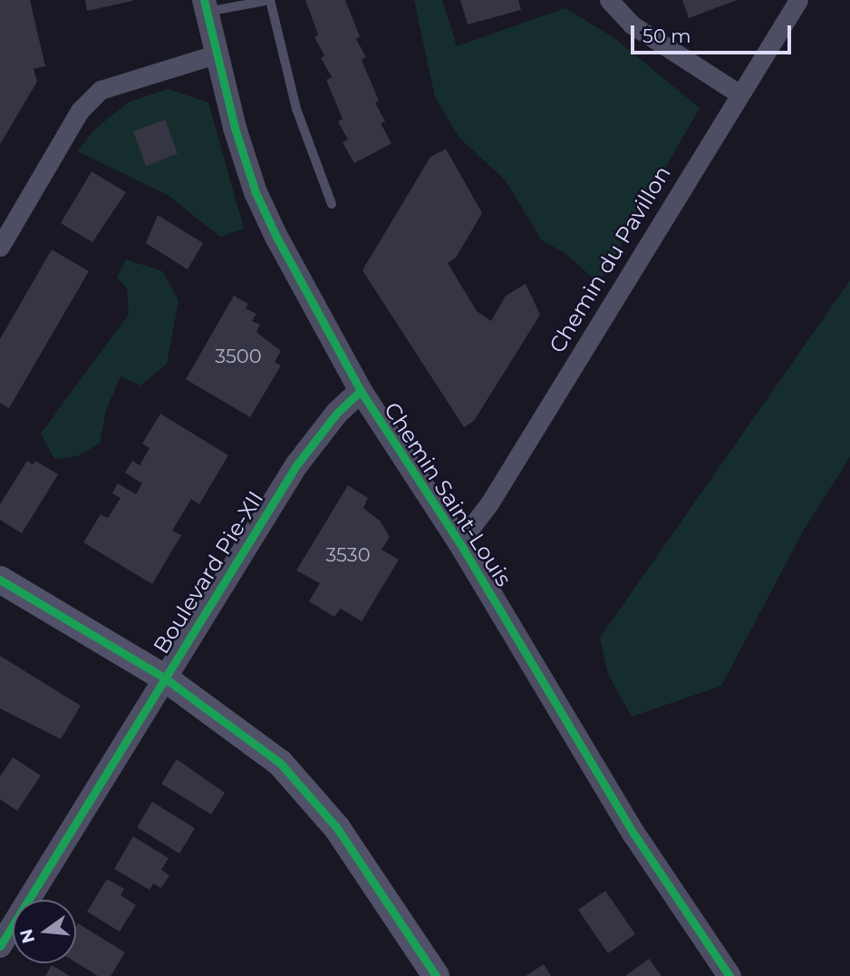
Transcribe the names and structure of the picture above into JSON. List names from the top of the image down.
{
  "streets": {
    "street": ["Chemin du Pavillon", "Chemin Saint-Louis", "Boulevard Pie-XII"]
  },
  "crossings": [
    ["Chemin du Pavillon", "Chemin Saint-Louis"],
    ["Chemin Saint-Louis", "Boulevard Pie-XII"]
  ],
  "house_numbers": ["3500", "3530"],
  "scale_bar": "50 m",
  "north": "left"
}
